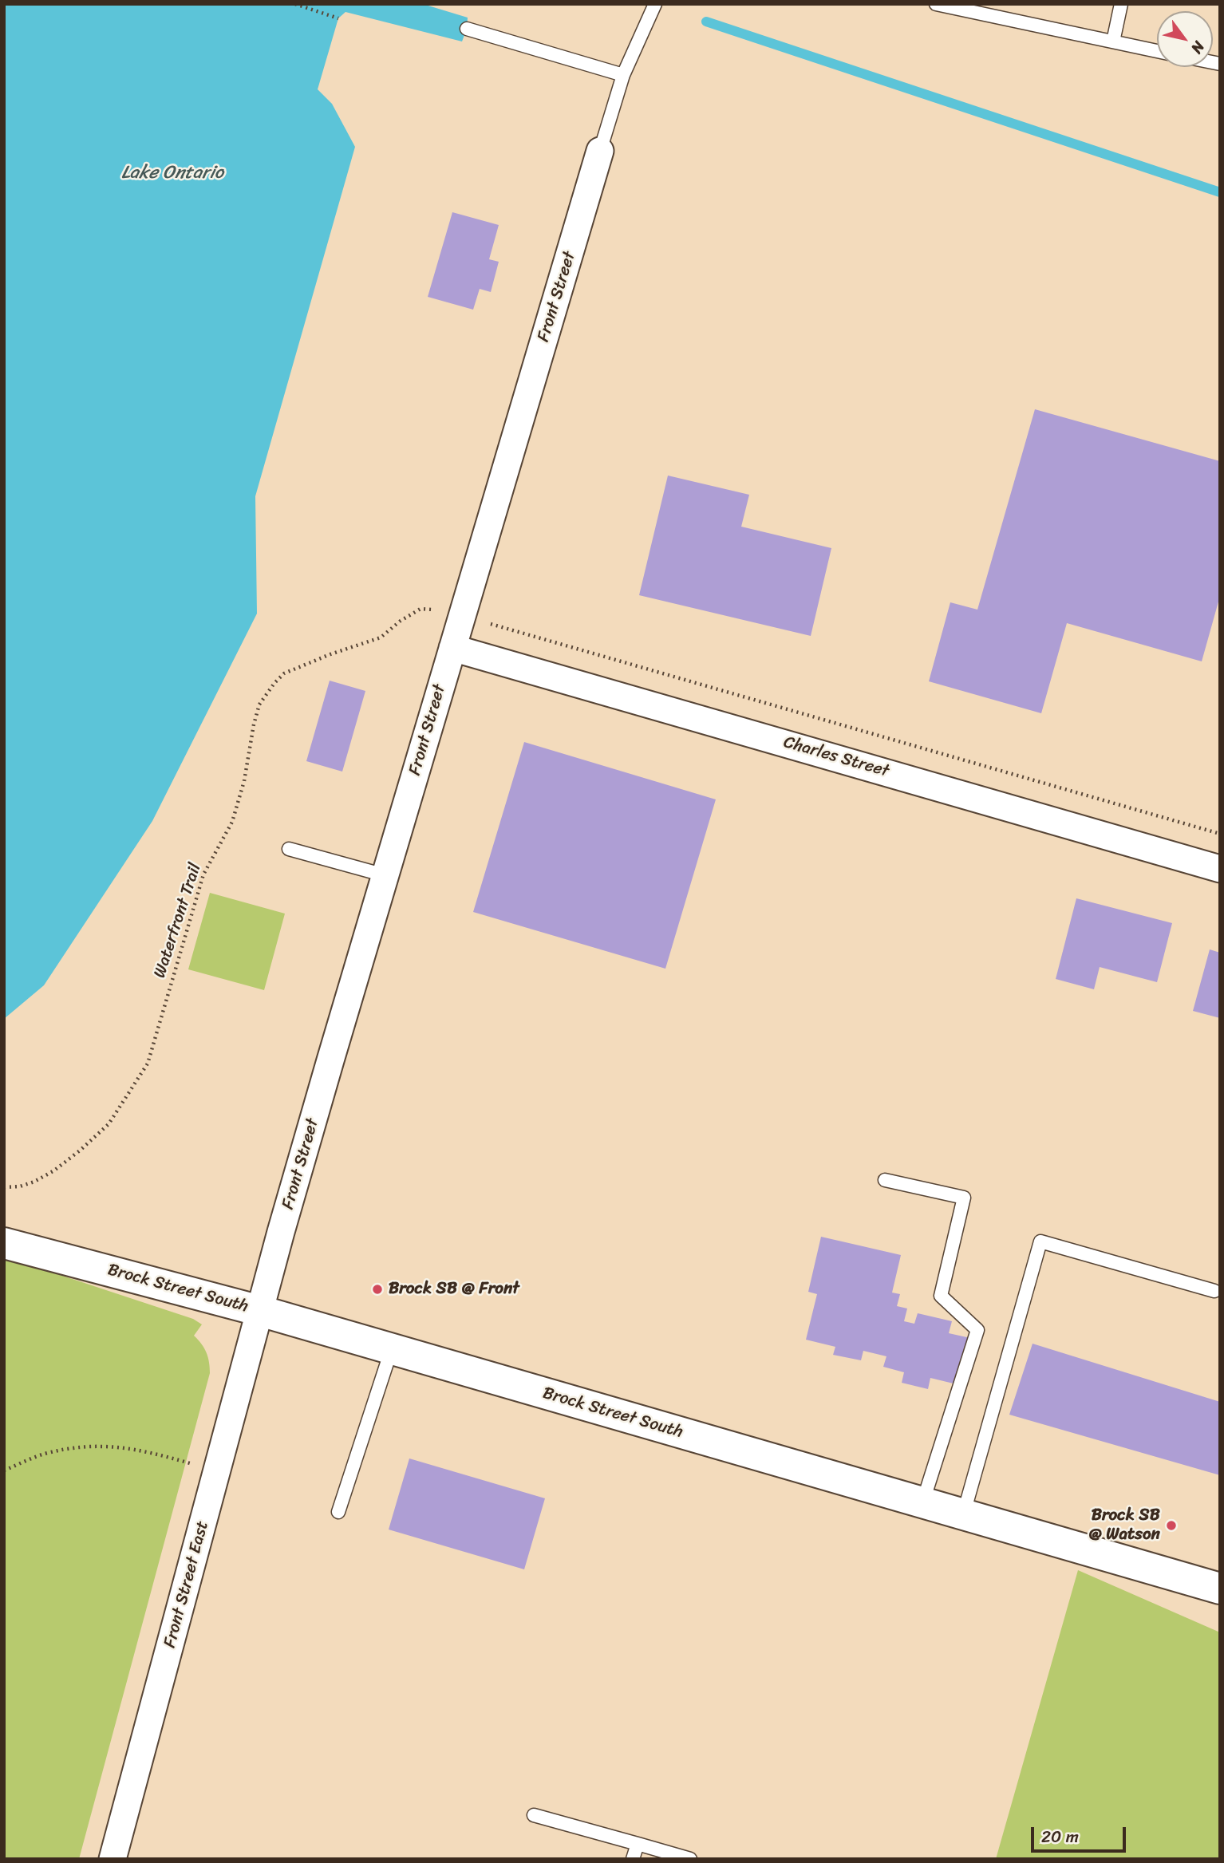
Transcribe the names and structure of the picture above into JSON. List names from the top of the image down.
{
  "streets": {
    "main road": ["Brock Street South"],
    "street": ["Front Street", "Charles Street", "Front Street East"],
    "path": ["Waterfront Trail"]
  },
  "crossings": [
    ["Front Street", "Charles Street"],
    ["Front Street", "Brock Street South"],
    ["Front Street", "Front Street East"],
    ["Brock Street South", "Front Street East"]
  ],
  "water": ["Lake Ontario"],
  "places": ["Brock SB @ Front", "Brock SB @ Watson"],
  "scale_bar": "20 m",
  "north": "bottom right"
}
